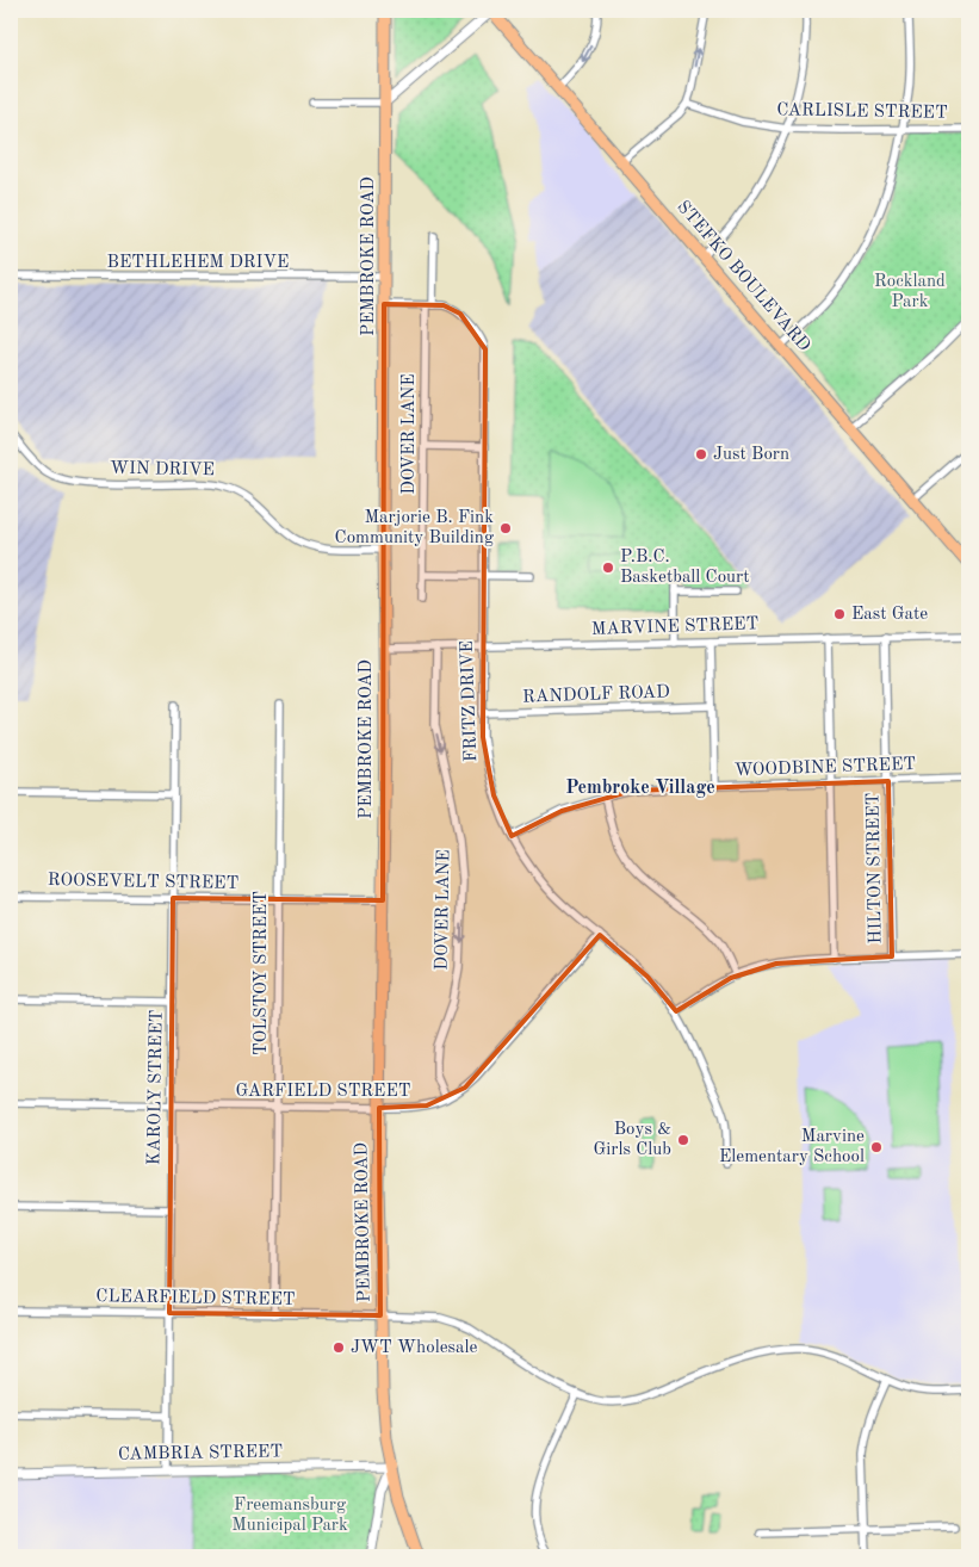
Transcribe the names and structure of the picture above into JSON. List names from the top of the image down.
{
  "streets": {
    "main road": ["PEMBROKE ROAD", "STEFKO BOULEVARD"],
    "street": [
      "CARLISLE STREET",
      "BETHLEHEM DRIVE",
      "DOVER LANE",
      "WIN DRIVE",
      "MARVINE STREET",
      "RANDOLF ROAD",
      "FRITZ DRIVE",
      "WOODBINE STREET",
      "HILTON STREET",
      "ROOSEVELT STREET",
      "TOLSTOY STREET",
      "KAROLY STREET",
      "GARFIELD STREET",
      "CLEARFIELD STREET",
      "CAMBRIA STREET"
    ]
  },
  "crossings": [
    ["PEMBROKE ROAD", "BETHLEHEM DRIVE"],
    ["PEMBROKE ROAD", "WIN DRIVE"],
    ["PEMBROKE ROAD", "MARVINE STREET"],
    ["PEMBROKE ROAD", "FRITZ DRIVE"],
    ["PEMBROKE ROAD", "ROOSEVELT STREET"],
    ["PEMBROKE ROAD", "GARFIELD STREET"],
    ["PEMBROKE ROAD", "CLEARFIELD STREET"],
    ["PEMBROKE ROAD", "CAMBRIA STREET"],
    ["DOVER LANE", "MARVINE STREET"],
    ["DOVER LANE", "FRITZ DRIVE"],
    ["DOVER LANE", "GARFIELD STREET"],
    ["MARVINE STREET", "FRITZ DRIVE"],
    ["MARVINE STREET", "HILTON STREET"],
    ["RANDOLF ROAD", "FRITZ DRIVE"],
    ["FRITZ DRIVE", "WOODBINE STREET"],
    ["FRITZ DRIVE", "GARFIELD STREET"],
    ["WOODBINE STREET", "HILTON STREET"],
    ["ROOSEVELT STREET", "TOLSTOY STREET"],
    ["ROOSEVELT STREET", "KAROLY STREET"],
    ["TOLSTOY STREET", "GARFIELD STREET"],
    ["TOLSTOY STREET", "CLEARFIELD STREET"],
    ["KAROLY STREET", "GARFIELD STREET"],
    ["KAROLY STREET", "CLEARFIELD STREET"],
    ["KAROLY STREET", "CAMBRIA STREET"]
  ],
  "one_way": ["DOVER LANE"],
  "districts": ["Pembroke Village"],
  "parks": ["Rockland Park", "Freemansburg Municipal Park"],
  "places": [
    "Just Born",
    "Marjorie B. Fink Community Building",
    "P.B.C. Basketball Court",
    "East Gate",
    "Boys & Girls Club",
    "Marvine Elementary School",
    "JWT Wholesale"
  ]
}
